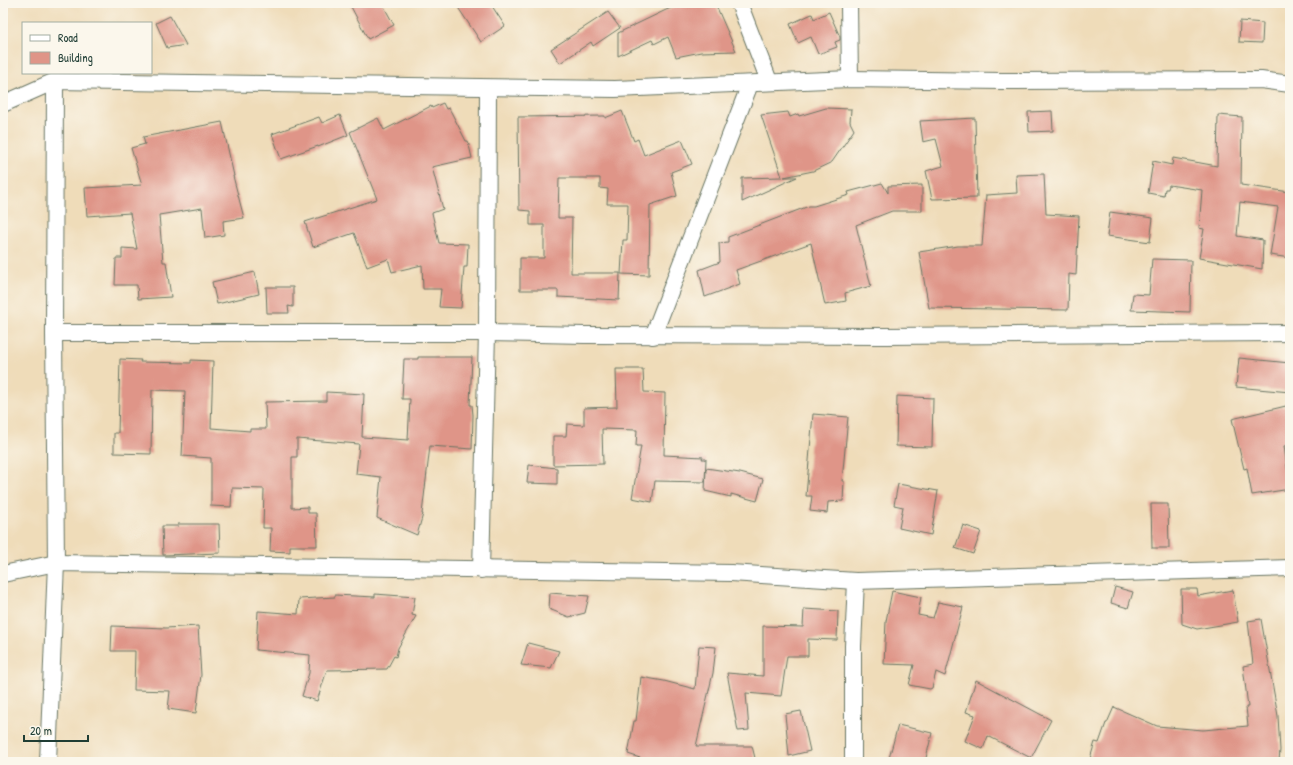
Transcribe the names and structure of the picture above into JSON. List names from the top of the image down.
{
  "legend": ["Road", "Building"],
  "scale_bar": "20 m"
}
